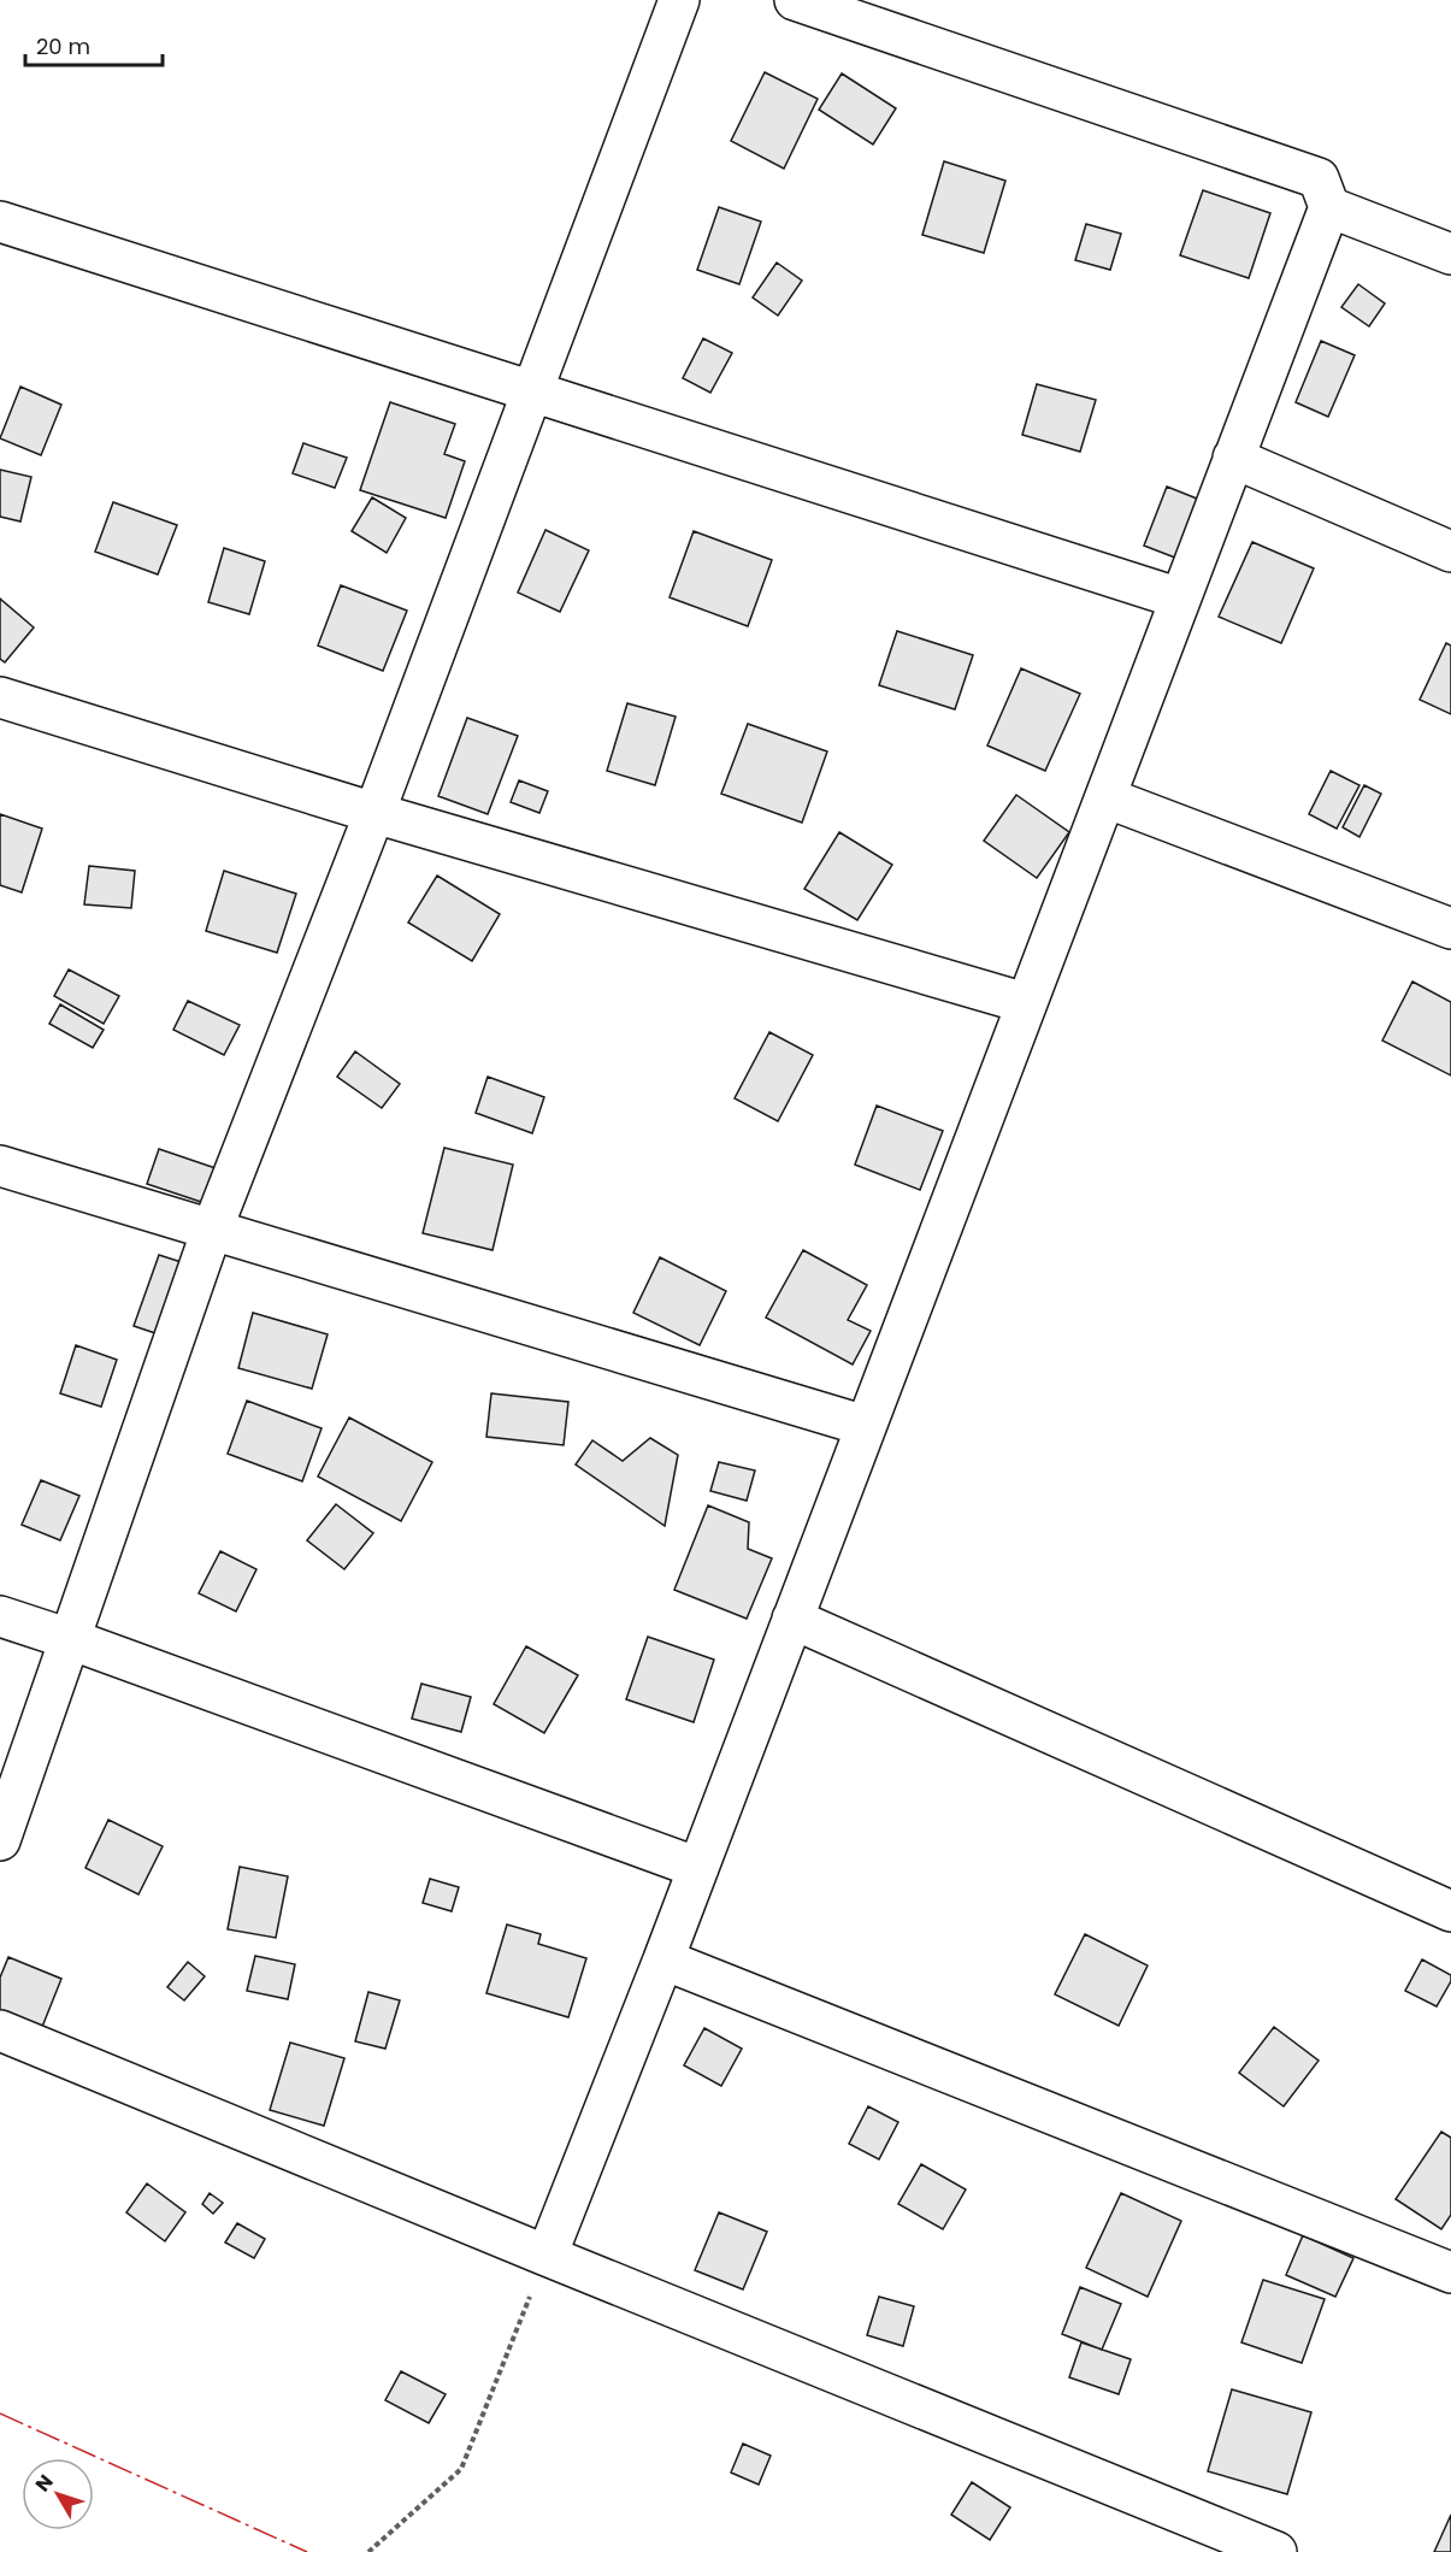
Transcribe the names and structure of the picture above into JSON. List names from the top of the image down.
{
  "scale_bar": "20 m",
  "north": "top left"
}
